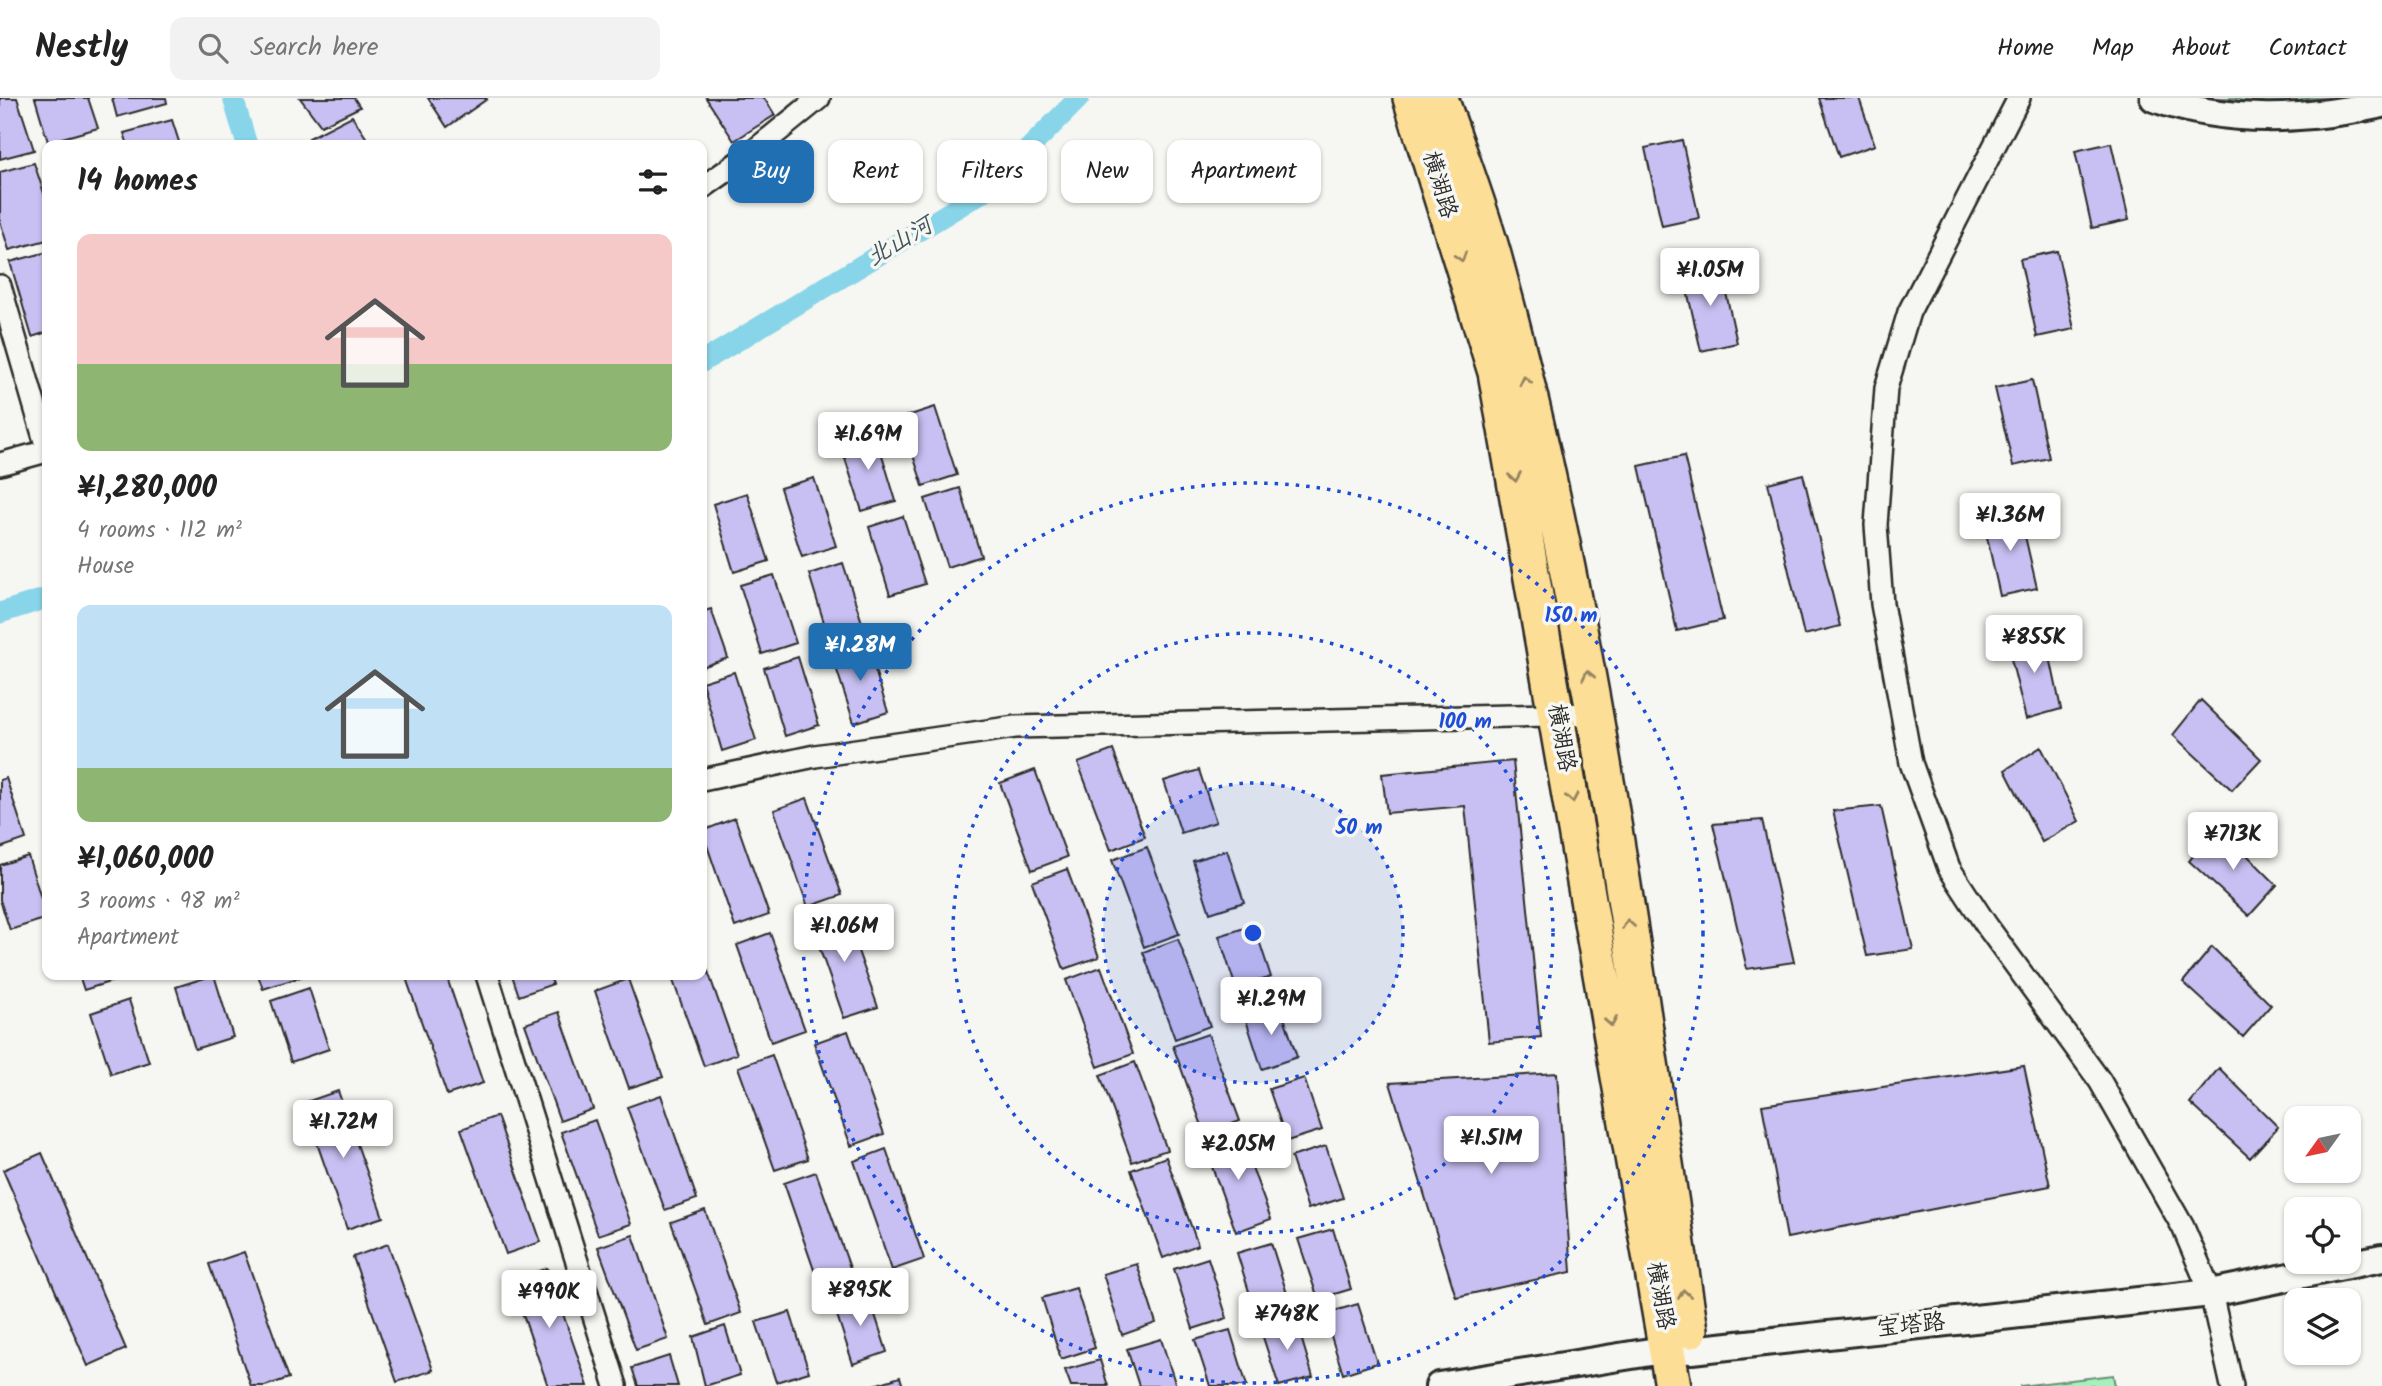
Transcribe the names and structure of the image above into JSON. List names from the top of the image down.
{
  "streets": {
    "highway": ["横湖路"],
    "street": ["宝塔路"]
  },
  "crossings": [
    ["横湖路", "宝塔路"]
  ],
  "water": ["北山河"],
  "north": "bottom left",
  "page": {
    "header": "Nestly",
    "search": "Search here",
    "nav": [
      "Home",
      "Map",
      "About",
      "Contact"
    ],
    "chip": [
      "Buy",
      "Rent",
      "Filters",
      "New",
      "Apartment"
    ],
    "heading": "14 homes",
    "list": [
      {
        "name": "¥1,280,000",
        "note": "4 rooms · 112 m² · House"
      },
      {
        "name": "¥1,060,000",
        "note": "3 rooms · 98 m² · Apartment"
      }
    ],
    "price": [
      "¥1.05M",
      "¥1.69M",
      "¥1.36M",
      "¥855K",
      "¥1.28M",
      "¥713K",
      "¥1.06M",
      "¥1.29M",
      "¥1.72M",
      "¥1.51M",
      "¥2.05M",
      "¥895K",
      "¥990K",
      "¥748K"
    ]
  },
  "rings": ["150 m", "100 m", "50 m"]
}
